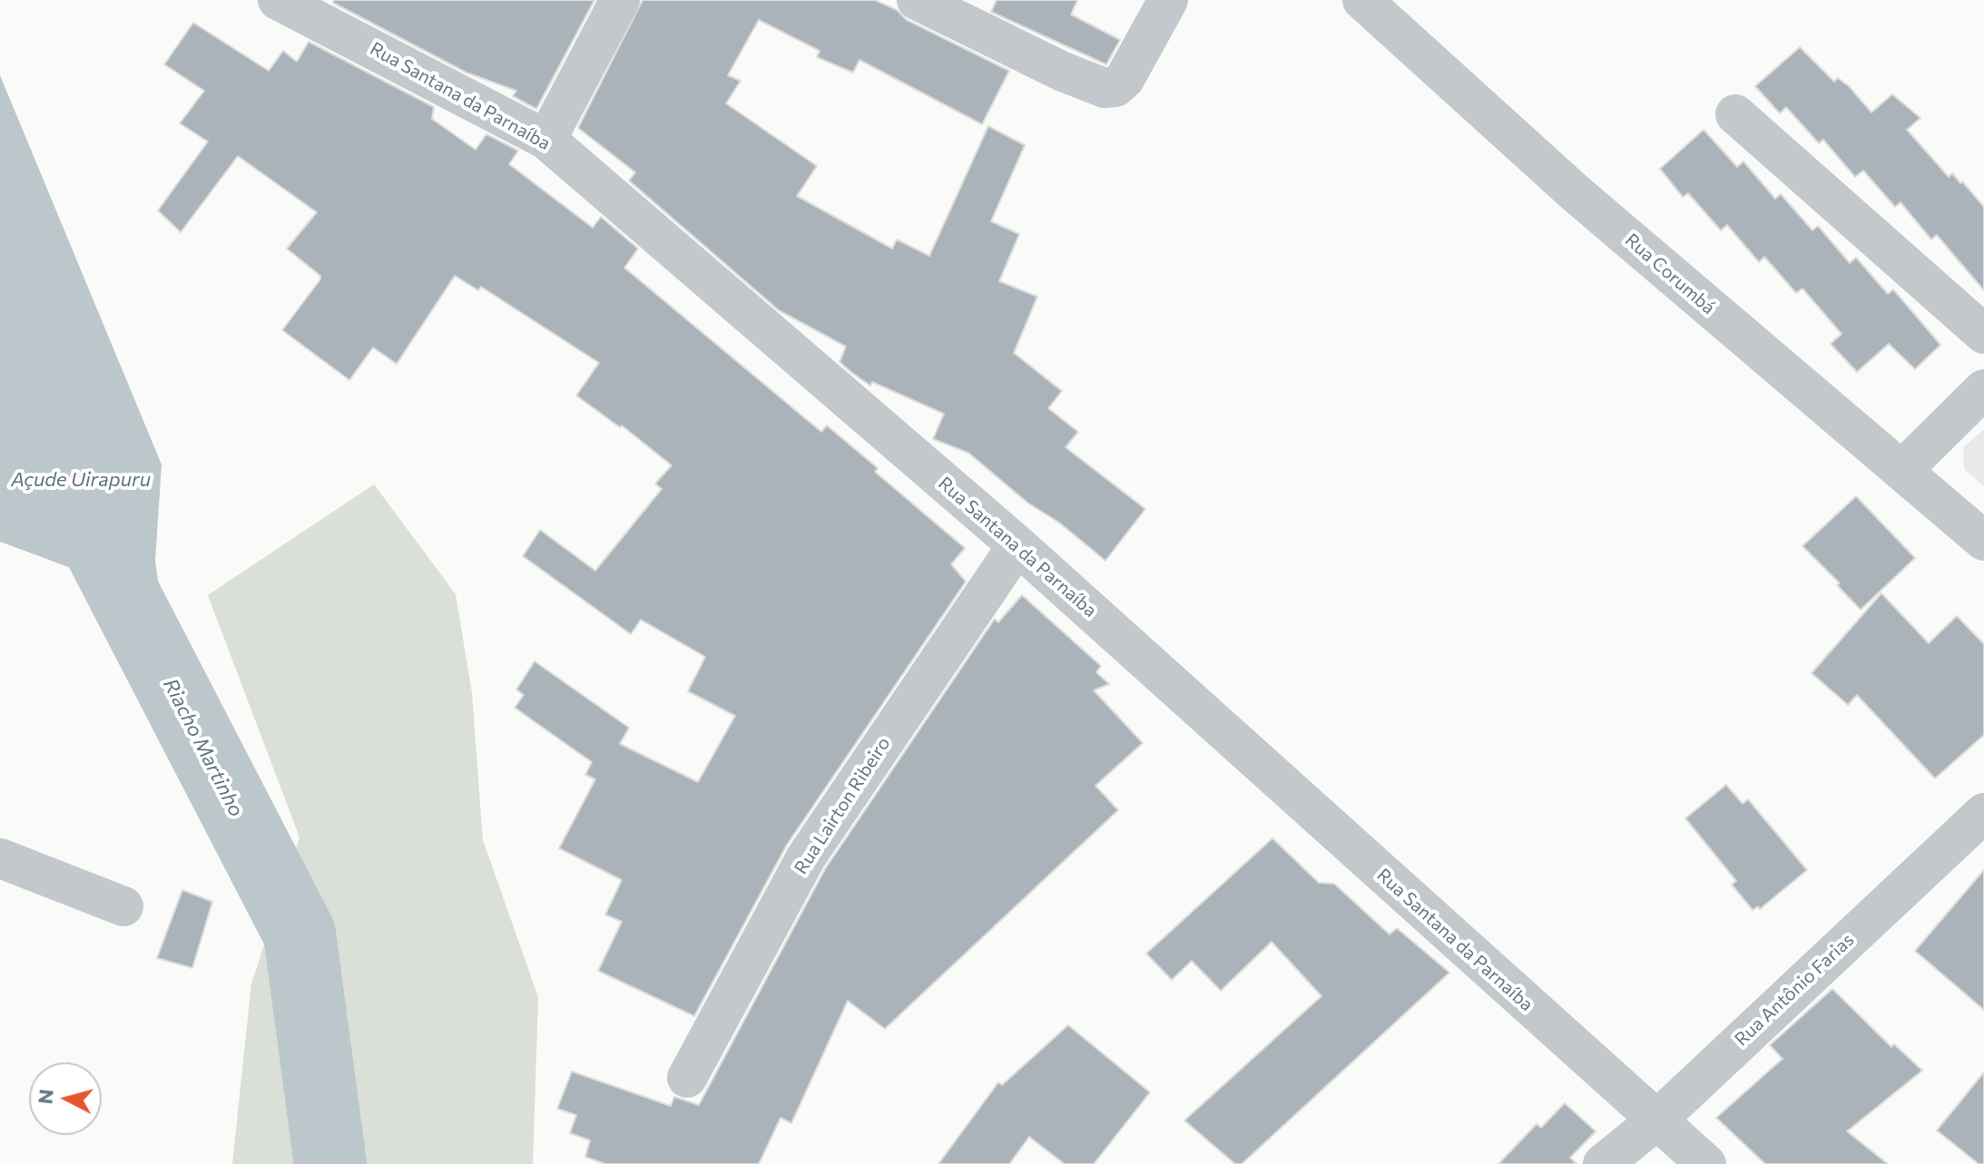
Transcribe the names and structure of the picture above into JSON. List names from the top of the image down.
{
  "streets": {
    "street": [
      "Rua Santana da Parnaíba",
      "Rua Corumbá",
      "Rua Lairton Ribeiro",
      "Rua Antônio Farias"
    ]
  },
  "crossings": [
    ["Rua Santana da Parnaíba", "Rua Lairton Ribeiro"],
    ["Rua Santana da Parnaíba", "Rua Antônio Farias"]
  ],
  "water": ["Açude Uirapuru", "Riacho Martinho"],
  "north": "left"
}
